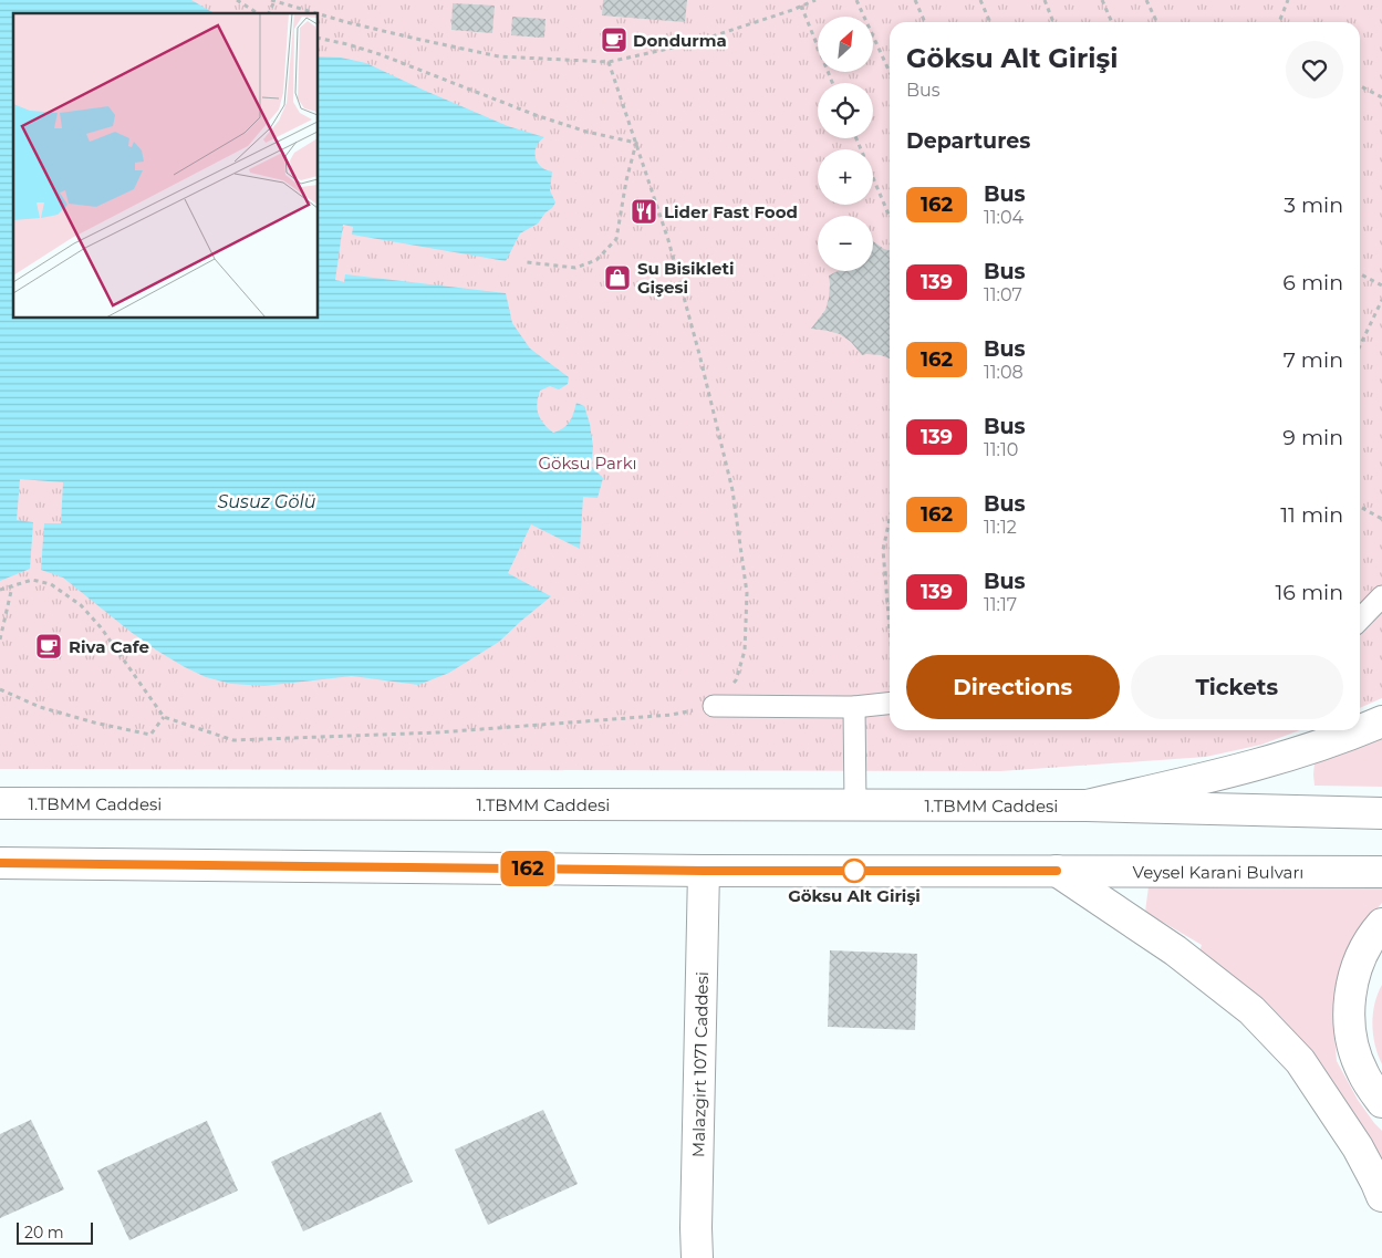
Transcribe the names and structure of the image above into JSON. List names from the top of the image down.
{
  "streets": {
    "main road": ["1.TBMM Caddesi", "Veysel Karani Bulvarı", "Malazgirt 1071 Caddesi"]
  },
  "water": ["Susuz Gölü"],
  "parks": ["Göksu Parkı"],
  "places": {
    "cafe": ["Dondurma", "Riva Cafe"],
    "restaurant": ["Lider Fast Food"],
    "shop": ["Su Bisikleti Gişesi"],
    "other": ["Göksu Alt Girişi"]
  },
  "lines": ["bus line 162"],
  "scale_bar": "20 m",
  "north": "top right",
  "page": {
    "on_map": "162",
    "map_buttons": ["+", "−"],
    "heading": [
      ["Göksu Alt Girişi", "Bus"],
      "Departures"
    ],
    "list": [
      {
        "mark": "162",
        "name": "Bus",
        "note": "11:04",
        "value": "3 min"
      },
      {
        "mark": "139",
        "name": "Bus",
        "note": "11:07",
        "value": "6 min"
      },
      {
        "mark": "162",
        "name": "Bus",
        "note": "11:08",
        "value": "7 min"
      },
      {
        "mark": "139",
        "name": "Bus",
        "note": "11:10",
        "value": "9 min"
      },
      {
        "mark": "162",
        "name": "Bus",
        "note": "11:12",
        "value": "11 min"
      },
      {
        "mark": "139",
        "name": "Bus",
        "note": "11:17",
        "value": "16 min"
      }
    ],
    "buttons": ["Directions", "Tickets"],
    "scale": "20 m"
  }
}
